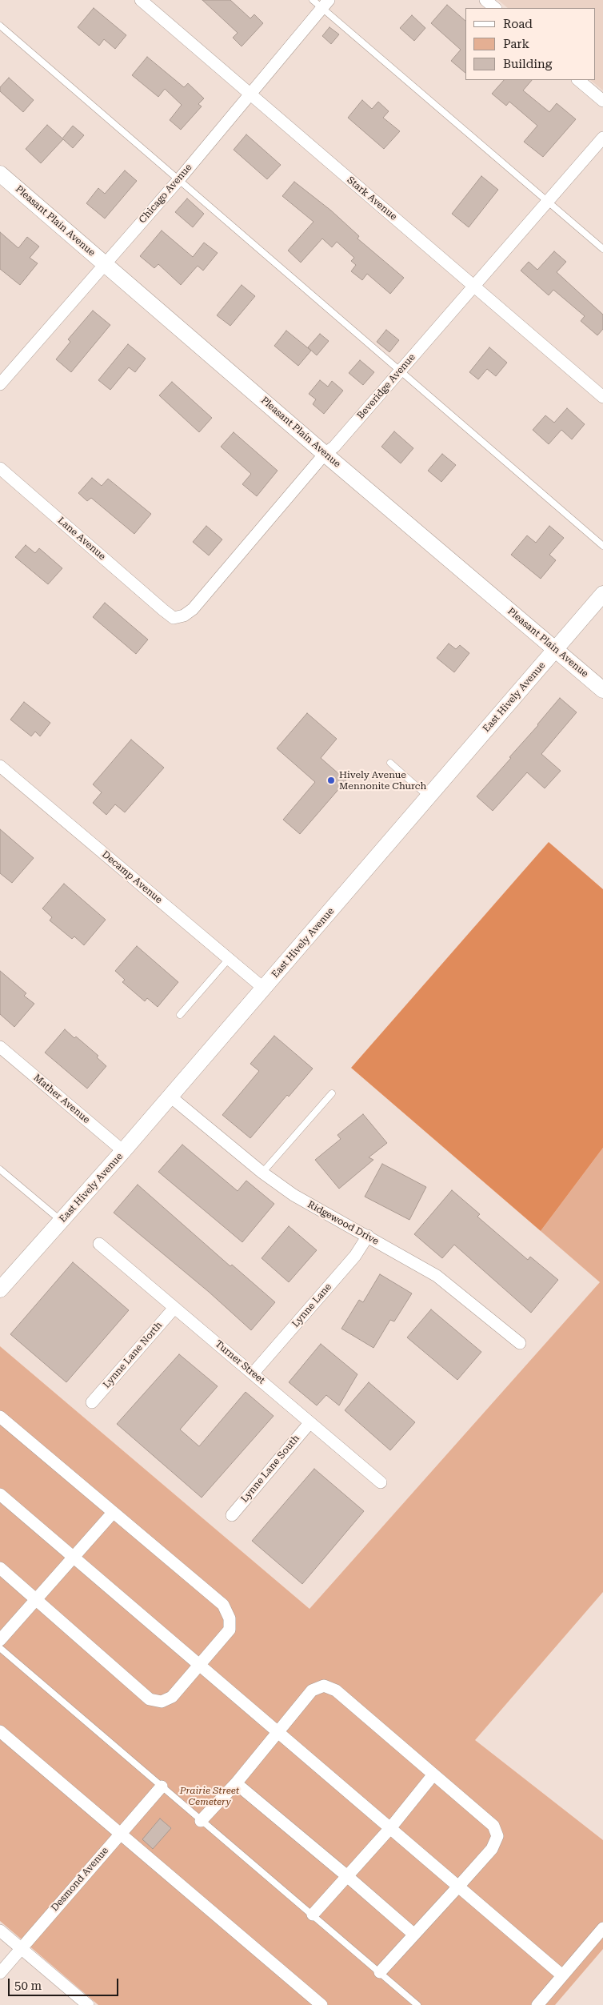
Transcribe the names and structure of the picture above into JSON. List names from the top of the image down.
{
  "streets": {
    "street": [
      "Chicago Avenue",
      "Stark Avenue",
      "Pleasant Plain Avenue",
      "Beveridge Avenue",
      "Lane Avenue",
      "East Hively Avenue",
      "Decamp Avenue",
      "Mather Avenue",
      "Ridgewood Drive",
      "Lynne Lane",
      "Lynne Lane North",
      "Turner Street",
      "Lynne Lane South",
      "Desmond Avenue"
    ]
  },
  "crossings": [
    ["Chicago Avenue", "Stark Avenue"],
    ["Chicago Avenue", "Pleasant Plain Avenue"],
    ["Stark Avenue", "Beveridge Avenue"],
    ["Pleasant Plain Avenue", "Beveridge Avenue"],
    ["Pleasant Plain Avenue", "East Hively Avenue"],
    ["Beveridge Avenue", "Lane Avenue"],
    ["East Hively Avenue", "Decamp Avenue"],
    ["East Hively Avenue", "Mather Avenue"],
    ["East Hively Avenue", "Ridgewood Drive"],
    ["Ridgewood Drive", "Lynne Lane"],
    ["Lynne Lane", "Turner Street"],
    ["Lynne Lane North", "Turner Street"],
    ["Turner Street", "Lynne Lane South"]
  ],
  "parks": ["Prairie Street Cemetery"],
  "places": ["Hively Avenue Mennonite Church"],
  "legend": ["Road", "Park", "Building"],
  "scale_bar": "50 m"
}
